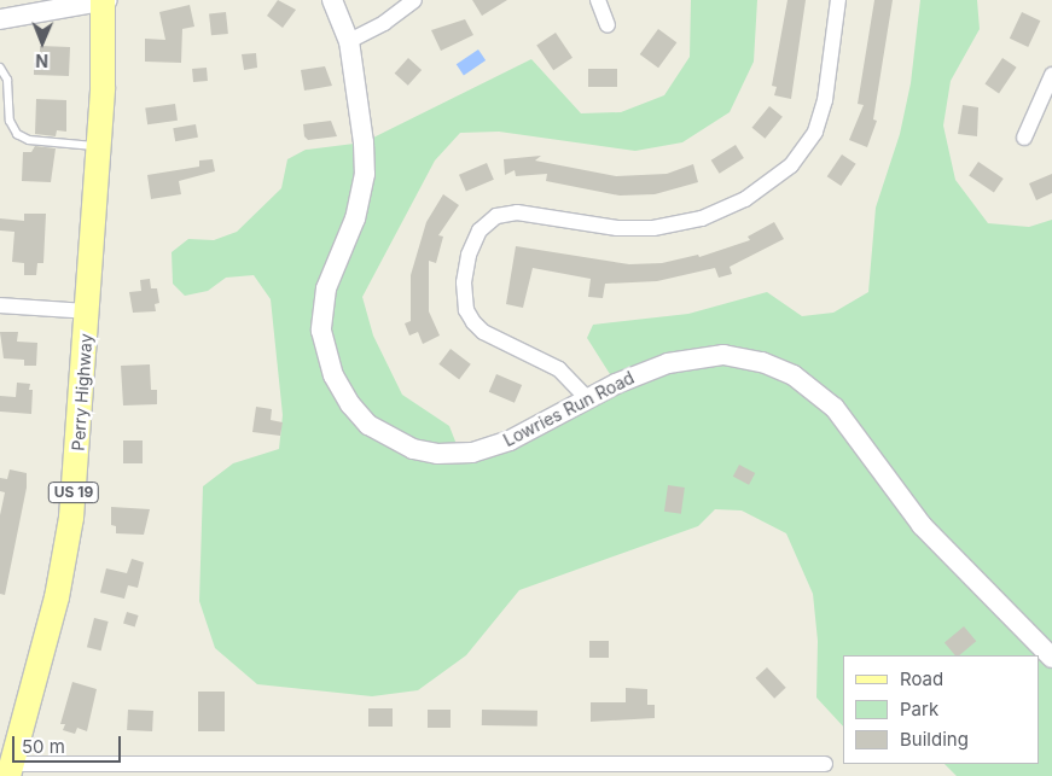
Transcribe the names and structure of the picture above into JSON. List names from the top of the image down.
{
  "streets": {
    "main road": ["Perry Highway", "US 19"],
    "street": ["Lowries Run Road"]
  },
  "legend": ["Road", "Park", "Building"],
  "scale_bar": "50 m",
  "north": "bottom"
}
